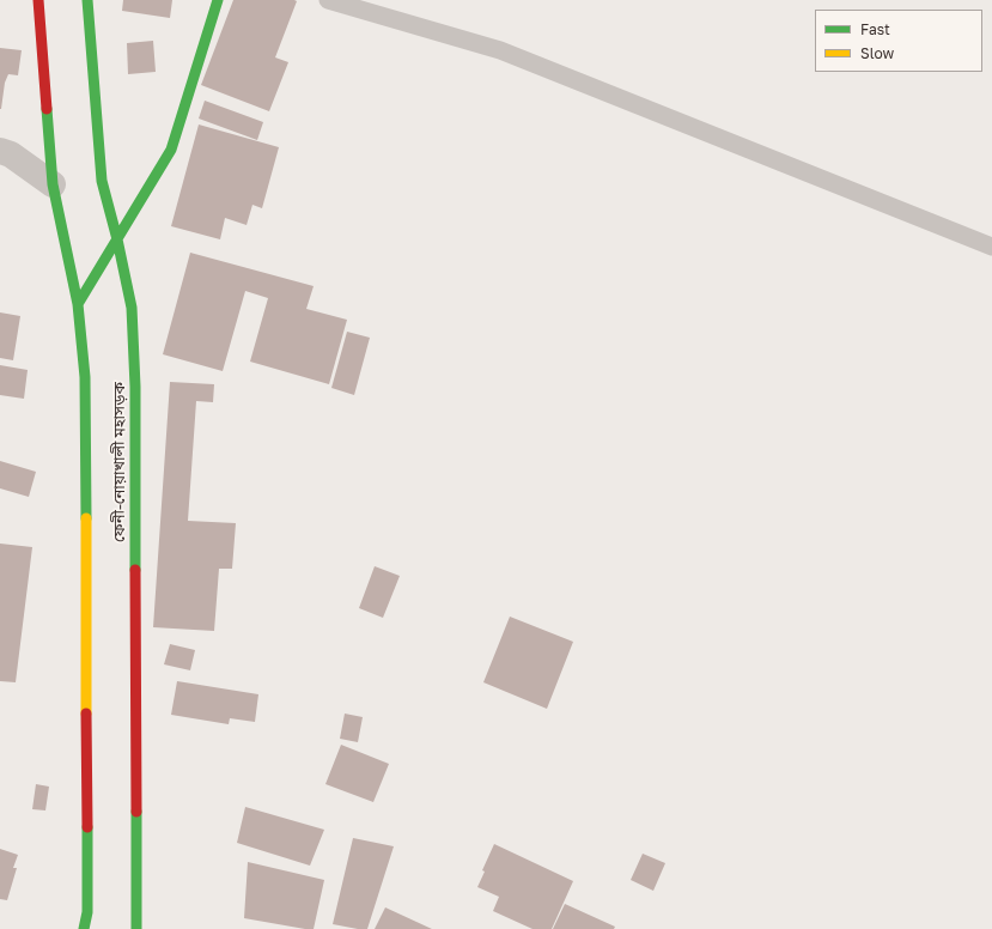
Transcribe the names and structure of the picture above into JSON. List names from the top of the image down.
{
  "streets": {
    "main road": ["ফেনী-নোয়াখালী মহাসড়ক"]
  },
  "legend": ["Fast", "Slow"]
}
